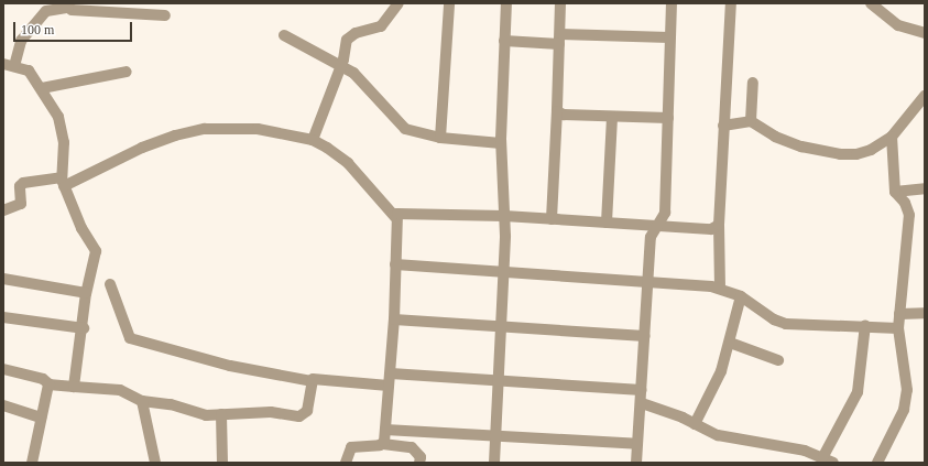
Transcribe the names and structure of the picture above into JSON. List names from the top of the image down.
{
  "scale_bar": "100 m"
}
